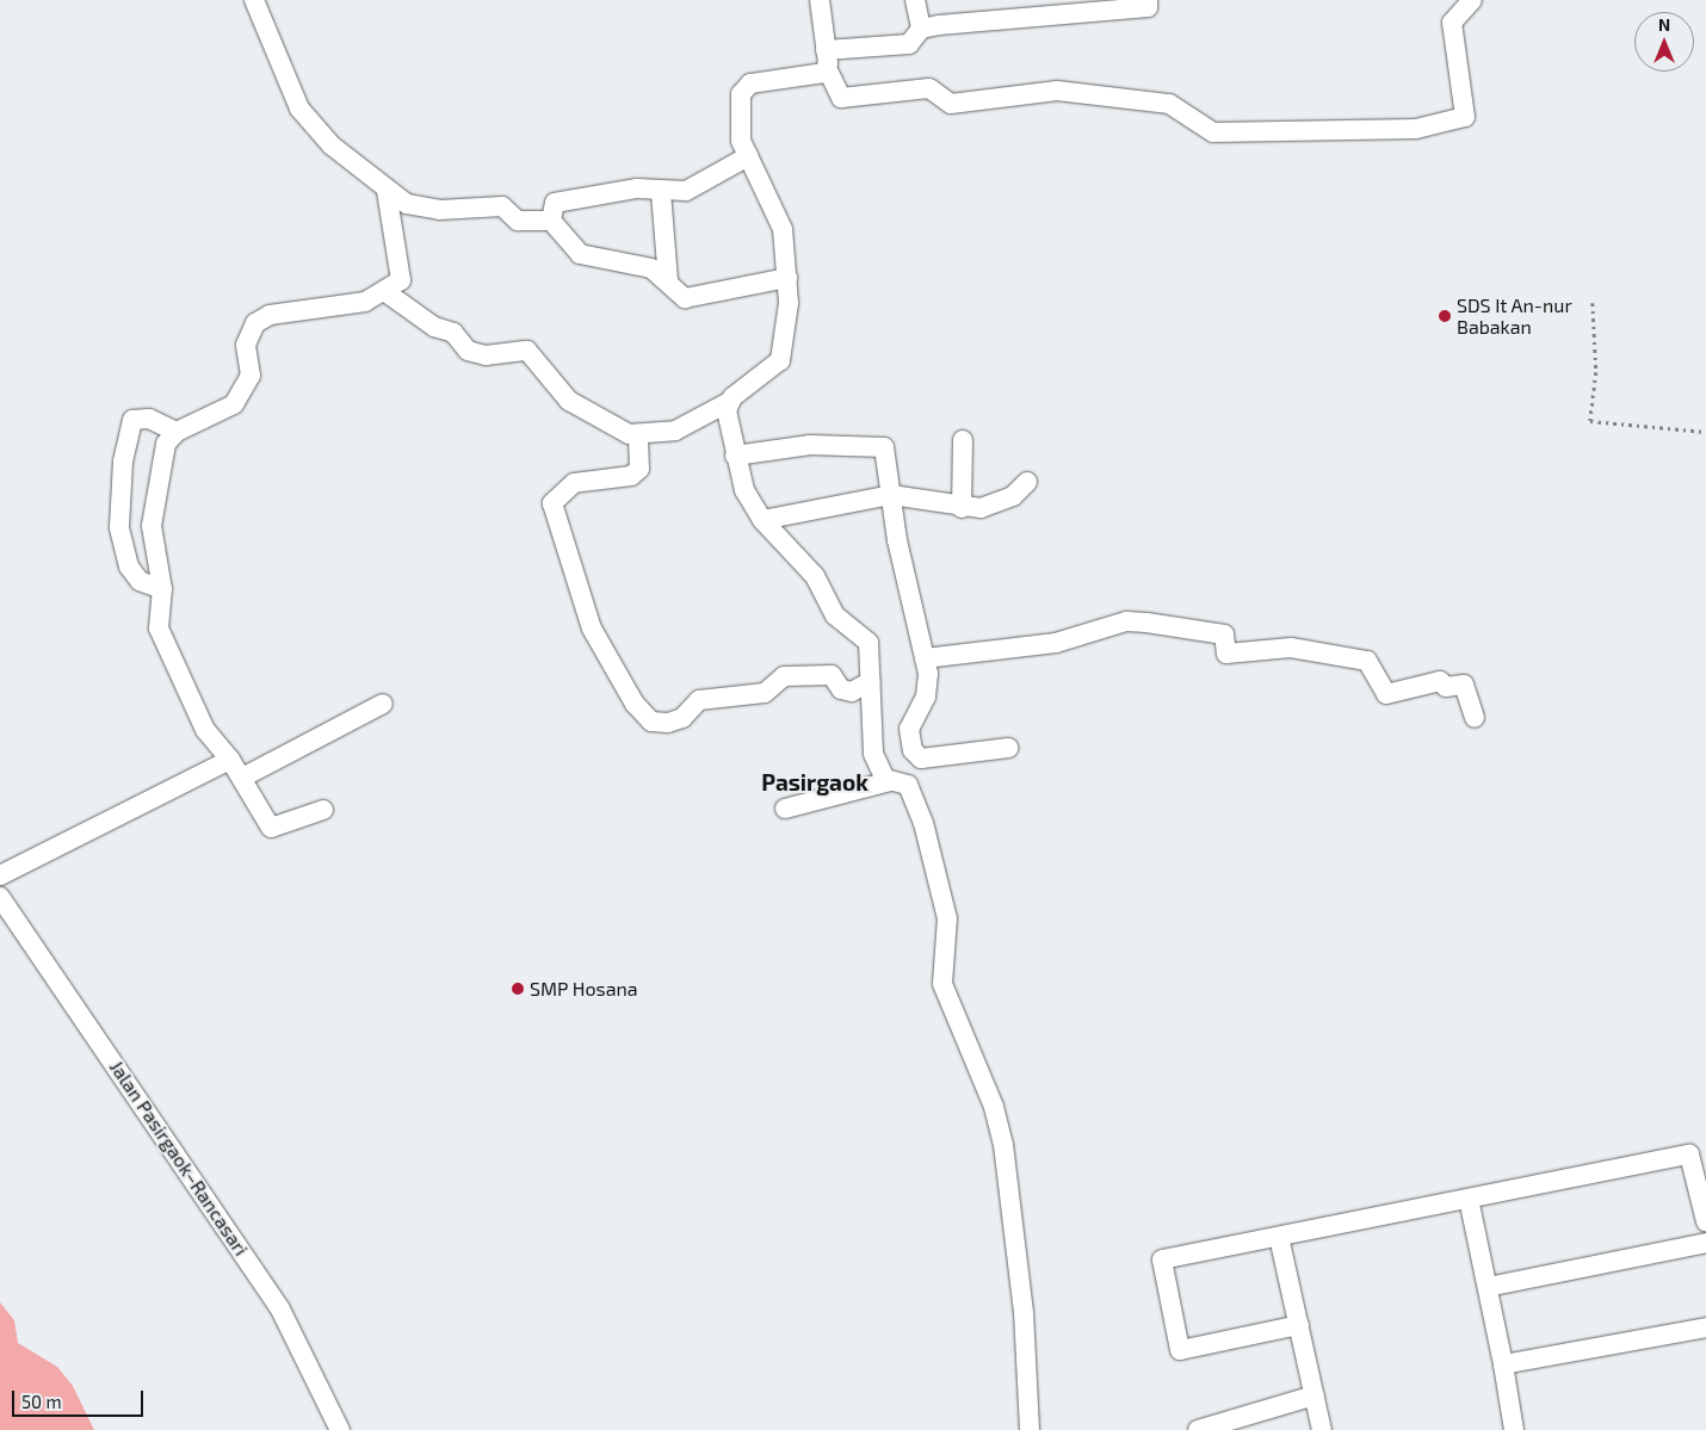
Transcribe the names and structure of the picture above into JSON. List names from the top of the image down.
{
  "streets": {
    "street": ["Jalan Pasirgaok–Rancasari"]
  },
  "districts": ["Pasirgaok"],
  "places": ["SDS It An-nur Babakan", "SMP Hosana"],
  "scale_bar": "50 m",
  "north": "top"
}
